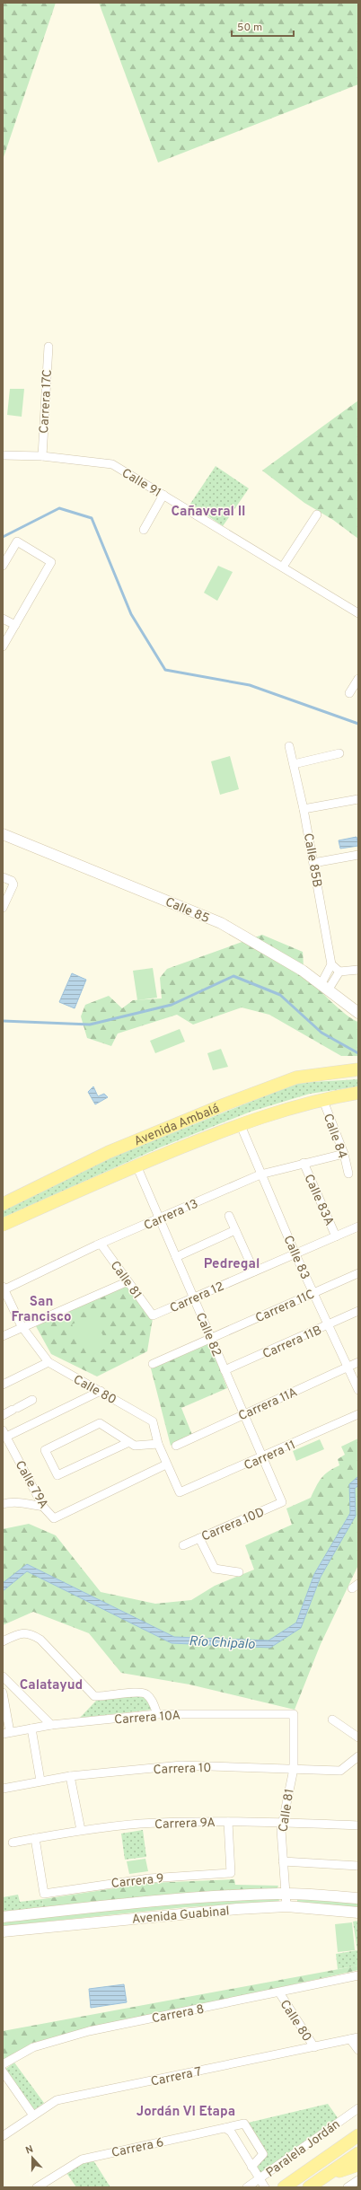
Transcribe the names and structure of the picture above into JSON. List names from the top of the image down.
{
  "streets": {
    "main road": ["Calle 85", "Avenida Ambalá", "Avenida Guabinal"],
    "street": [
      "Carrera 17C",
      "Calle 91",
      "Calle 85B",
      "Calle 84",
      "Calle 83A",
      "Carrera 13",
      "Calle 83",
      "Calle 81",
      "Carrera 12",
      "Carrera 11C",
      "Calle 82",
      "Carrera 11B",
      "Calle 80",
      "Carrera 11A",
      "Carrera 11",
      "Calle 79A",
      "Carrera 10D",
      "Carrera 10A",
      "Carrera 10",
      "Carrera 9A",
      "Carrera 9",
      "Carrera 8",
      "Carrera 7",
      "Carrera 6",
      "Paralela Jordán"
    ]
  },
  "crossings": [
    ["Carrera 17C", "Calle 91"],
    ["Avenida Ambalá", "Calle 84"],
    ["Avenida Ambalá", "Calle 83"],
    ["Avenida Ambalá", "Calle 82"],
    ["Calle 84", "Carrera 13"],
    ["Calle 83A", "Carrera 13"],
    ["Calle 83A", "Carrera 12"],
    ["Carrera 13", "Calle 83"],
    ["Carrera 13", "Calle 81"],
    ["Carrera 13", "Calle 82"],
    ["Carrera 13", "Calle 80"],
    ["Calle 83", "Carrera 12"],
    ["Calle 83", "Carrera 11C"],
    ["Calle 83", "Carrera 11B"],
    ["Calle 83", "Carrera 11A"],
    ["Calle 81", "Carrera 12"],
    ["Calle 81", "Carrera 10A"],
    ["Calle 81", "Carrera 10"],
    ["Calle 81", "Carrera 9A"],
    ["Calle 81", "Avenida Guabinal"],
    ["Carrera 12", "Calle 82"],
    ["Carrera 11C", "Calle 82"],
    ["Calle 82", "Carrera 11B"],
    ["Calle 82", "Carrera 11A"],
    ["Calle 82", "Carrera 11"],
    ["Calle 82", "Carrera 10D"],
    ["Calle 80", "Carrera 11"],
    ["Calle 80", "Calle 79A"],
    ["Calle 80", "Carrera 8"],
    ["Calle 80", "Carrera 7"],
    ["Carrera 9A", "Carrera 9"]
  ],
  "districts": [
    "Cañaveral II",
    "Pedregal",
    "San Francisco",
    "Calatayud",
    "Jordán VI Etapa"
  ],
  "water": ["Río Chipalo"],
  "scale_bar": "50 m",
  "north": "top"
}
